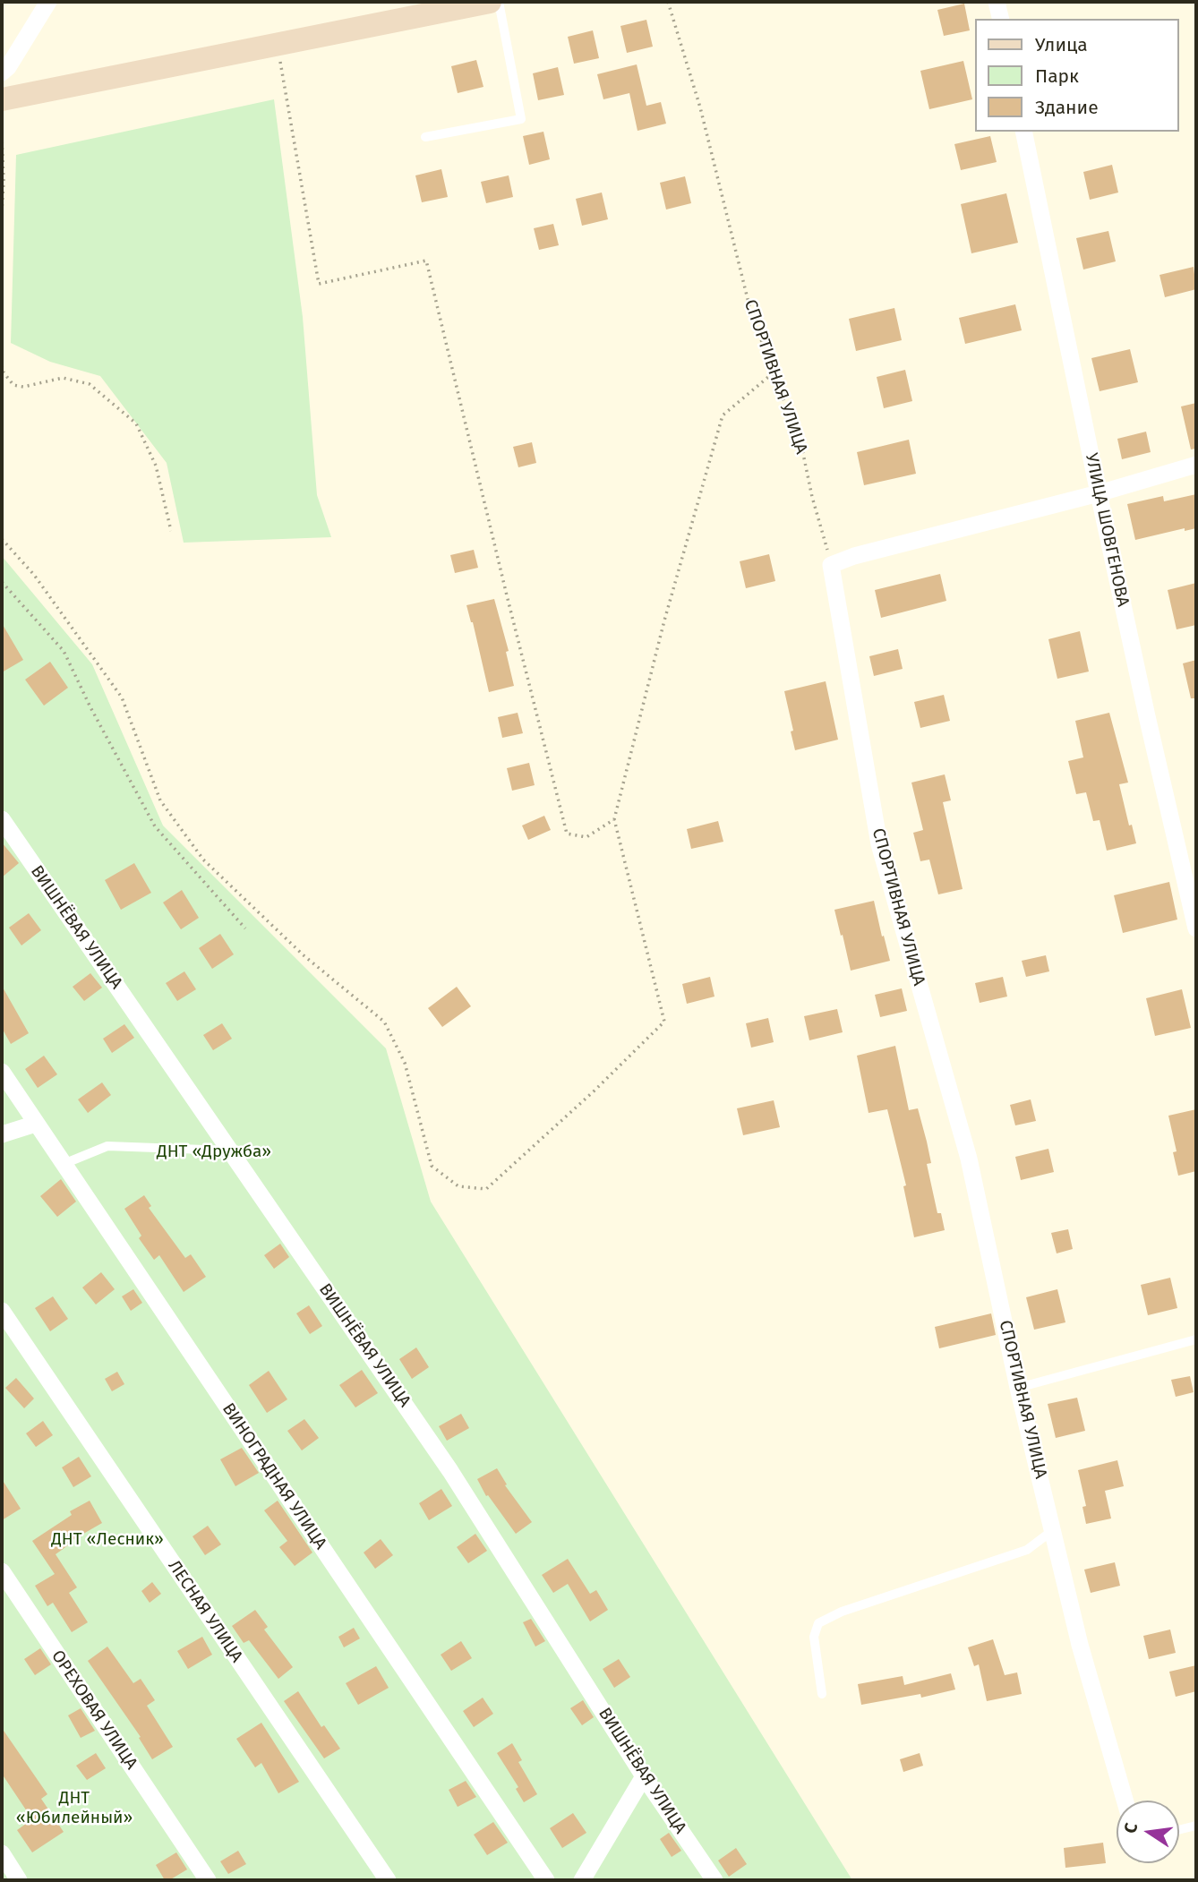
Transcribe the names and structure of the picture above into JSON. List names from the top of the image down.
{
  "streets": {
    "street": [
      "СПОРТИВНАЯ УЛИЦА",
      "УЛИЦА ШОВГЕНОВА",
      "ВИШНЁВАЯ УЛИЦА",
      "ВИНОГРАДНАЯ УЛИЦА",
      "ЛЕСНАЯ УЛИЦА",
      "ОРЕХОВАЯ УЛИЦА"
    ]
  },
  "parks": ["ДНТ «Дружба»", "ДНТ «Лесник»", "ДНТ «Юбилейный»"],
  "legend": ["Улица", "Парк", "Здание"],
  "north": "left"
}
